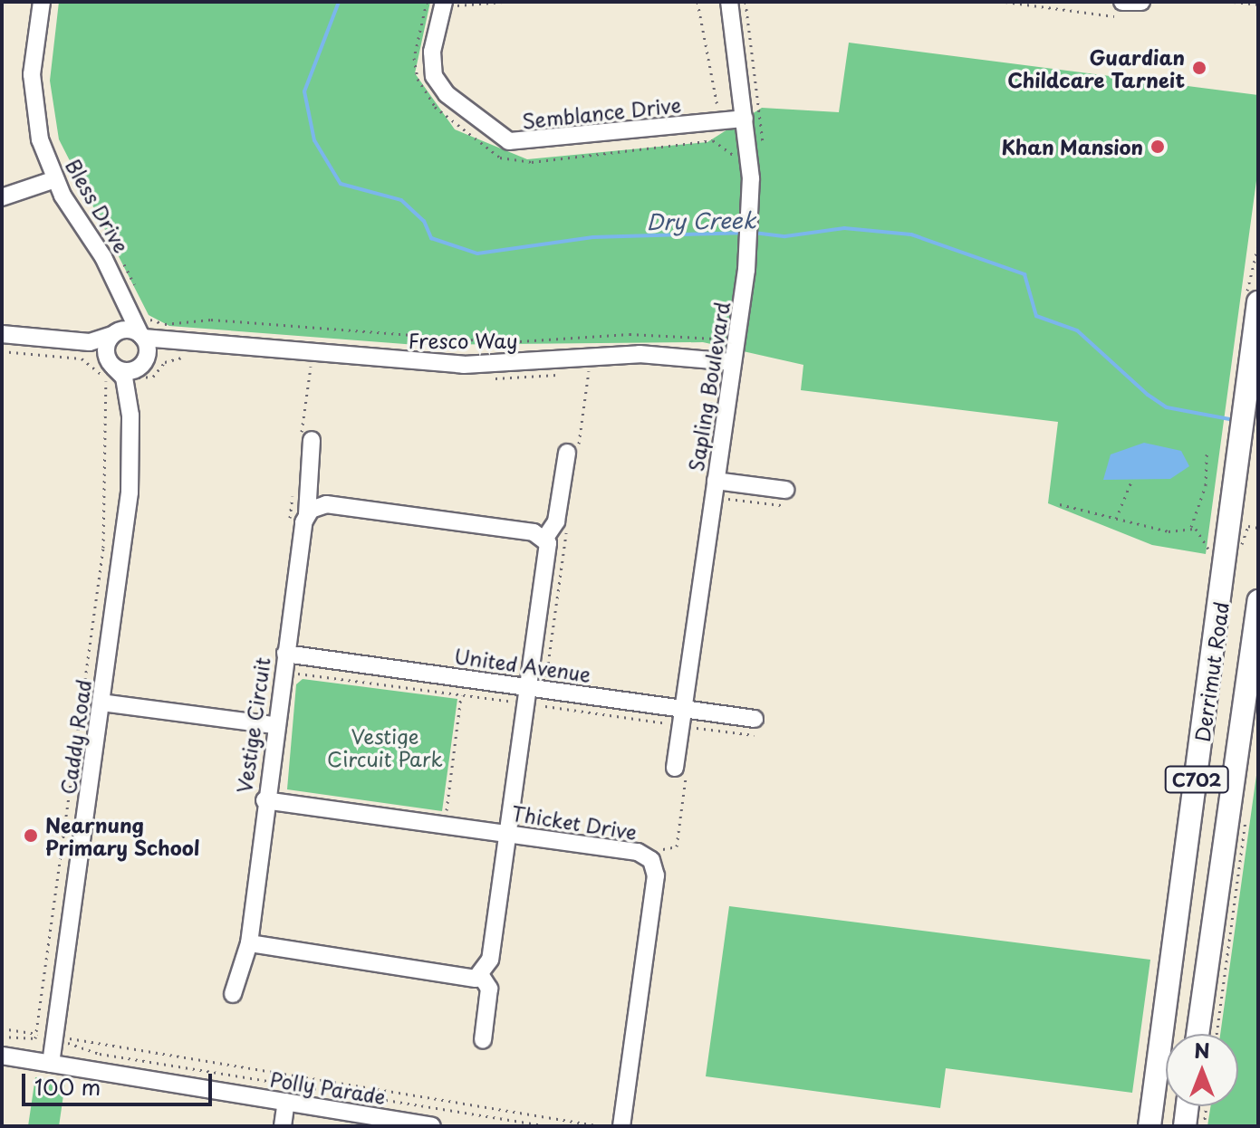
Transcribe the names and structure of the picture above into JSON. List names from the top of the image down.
{
  "streets": {
    "main road": ["Derrimut Road", "C702"],
    "street": [
      "Semblance Drive",
      "Bless Drive",
      "Fresco Way",
      "Sapling Boulevard",
      "United Avenue",
      "Vestige Circuit",
      "Caddy Road",
      "Thicket Drive",
      "Polly Parade"
    ]
  },
  "crossings": [
    ["Semblance Drive", "Sapling Boulevard"],
    ["Bless Drive", "Fresco Way"],
    ["Bless Drive", "Caddy Road"],
    ["Fresco Way", "Sapling Boulevard"],
    ["Fresco Way", "Caddy Road"],
    ["Sapling Boulevard", "United Avenue"],
    ["United Avenue", "Vestige Circuit"],
    ["Vestige Circuit", "Thicket Drive"],
    ["Caddy Road", "Polly Parade"]
  ],
  "water": ["Dry Creek"],
  "parks": ["Vestige Circuit Park"],
  "places": ["Guardian Childcare Tarneit", "Khan Mansion", "Nearnung Primary School"],
  "scale_bar": "100 m",
  "north": "top"
}
